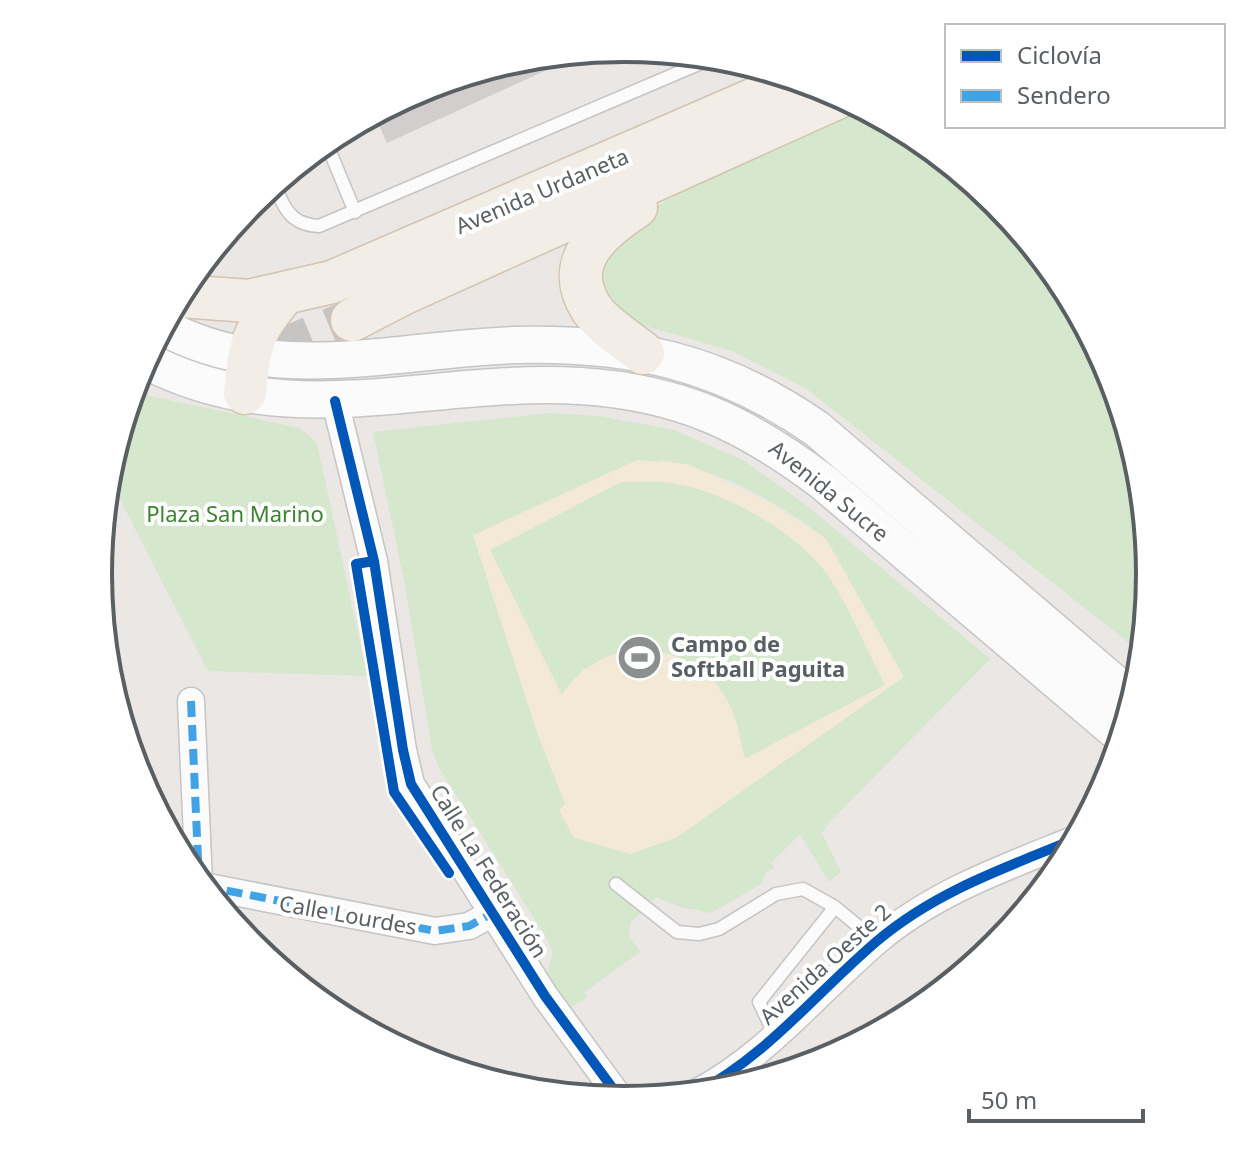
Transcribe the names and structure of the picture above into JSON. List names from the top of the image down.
{
  "streets": {
    "main road": ["Avenida Urdaneta", "Avenida Sucre"],
    "street": ["Calle La Federación", "Calle Lourdes", "Avenida Oeste 2"]
  },
  "crossings": [
    ["Avenida Sucre", "Calle La Federación"],
    ["Calle La Federación", "Calle Lourdes"]
  ],
  "parks": ["Plaza San Marino"],
  "places": {
    "sports": ["Campo de Softball Paguita"]
  },
  "legend": ["Ciclovía", "Sendero"],
  "scale_bar": "50 m"
}
